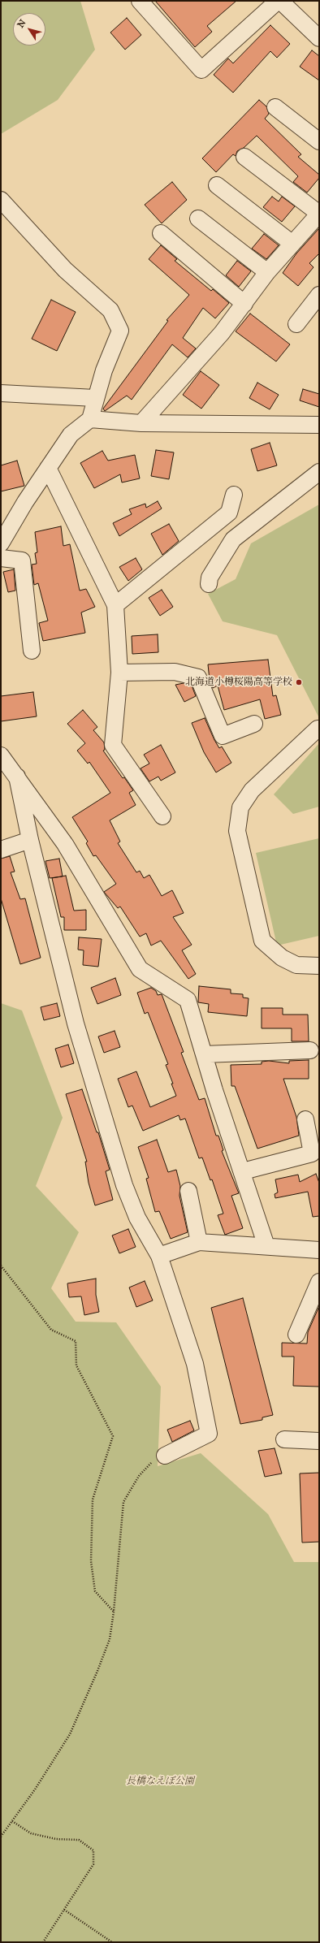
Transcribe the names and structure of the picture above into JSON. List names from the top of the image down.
{
  "parks": ["長橋なえぼ公園"],
  "places": ["北海道小樽桜陽高等学校"],
  "north": "top left"
}
